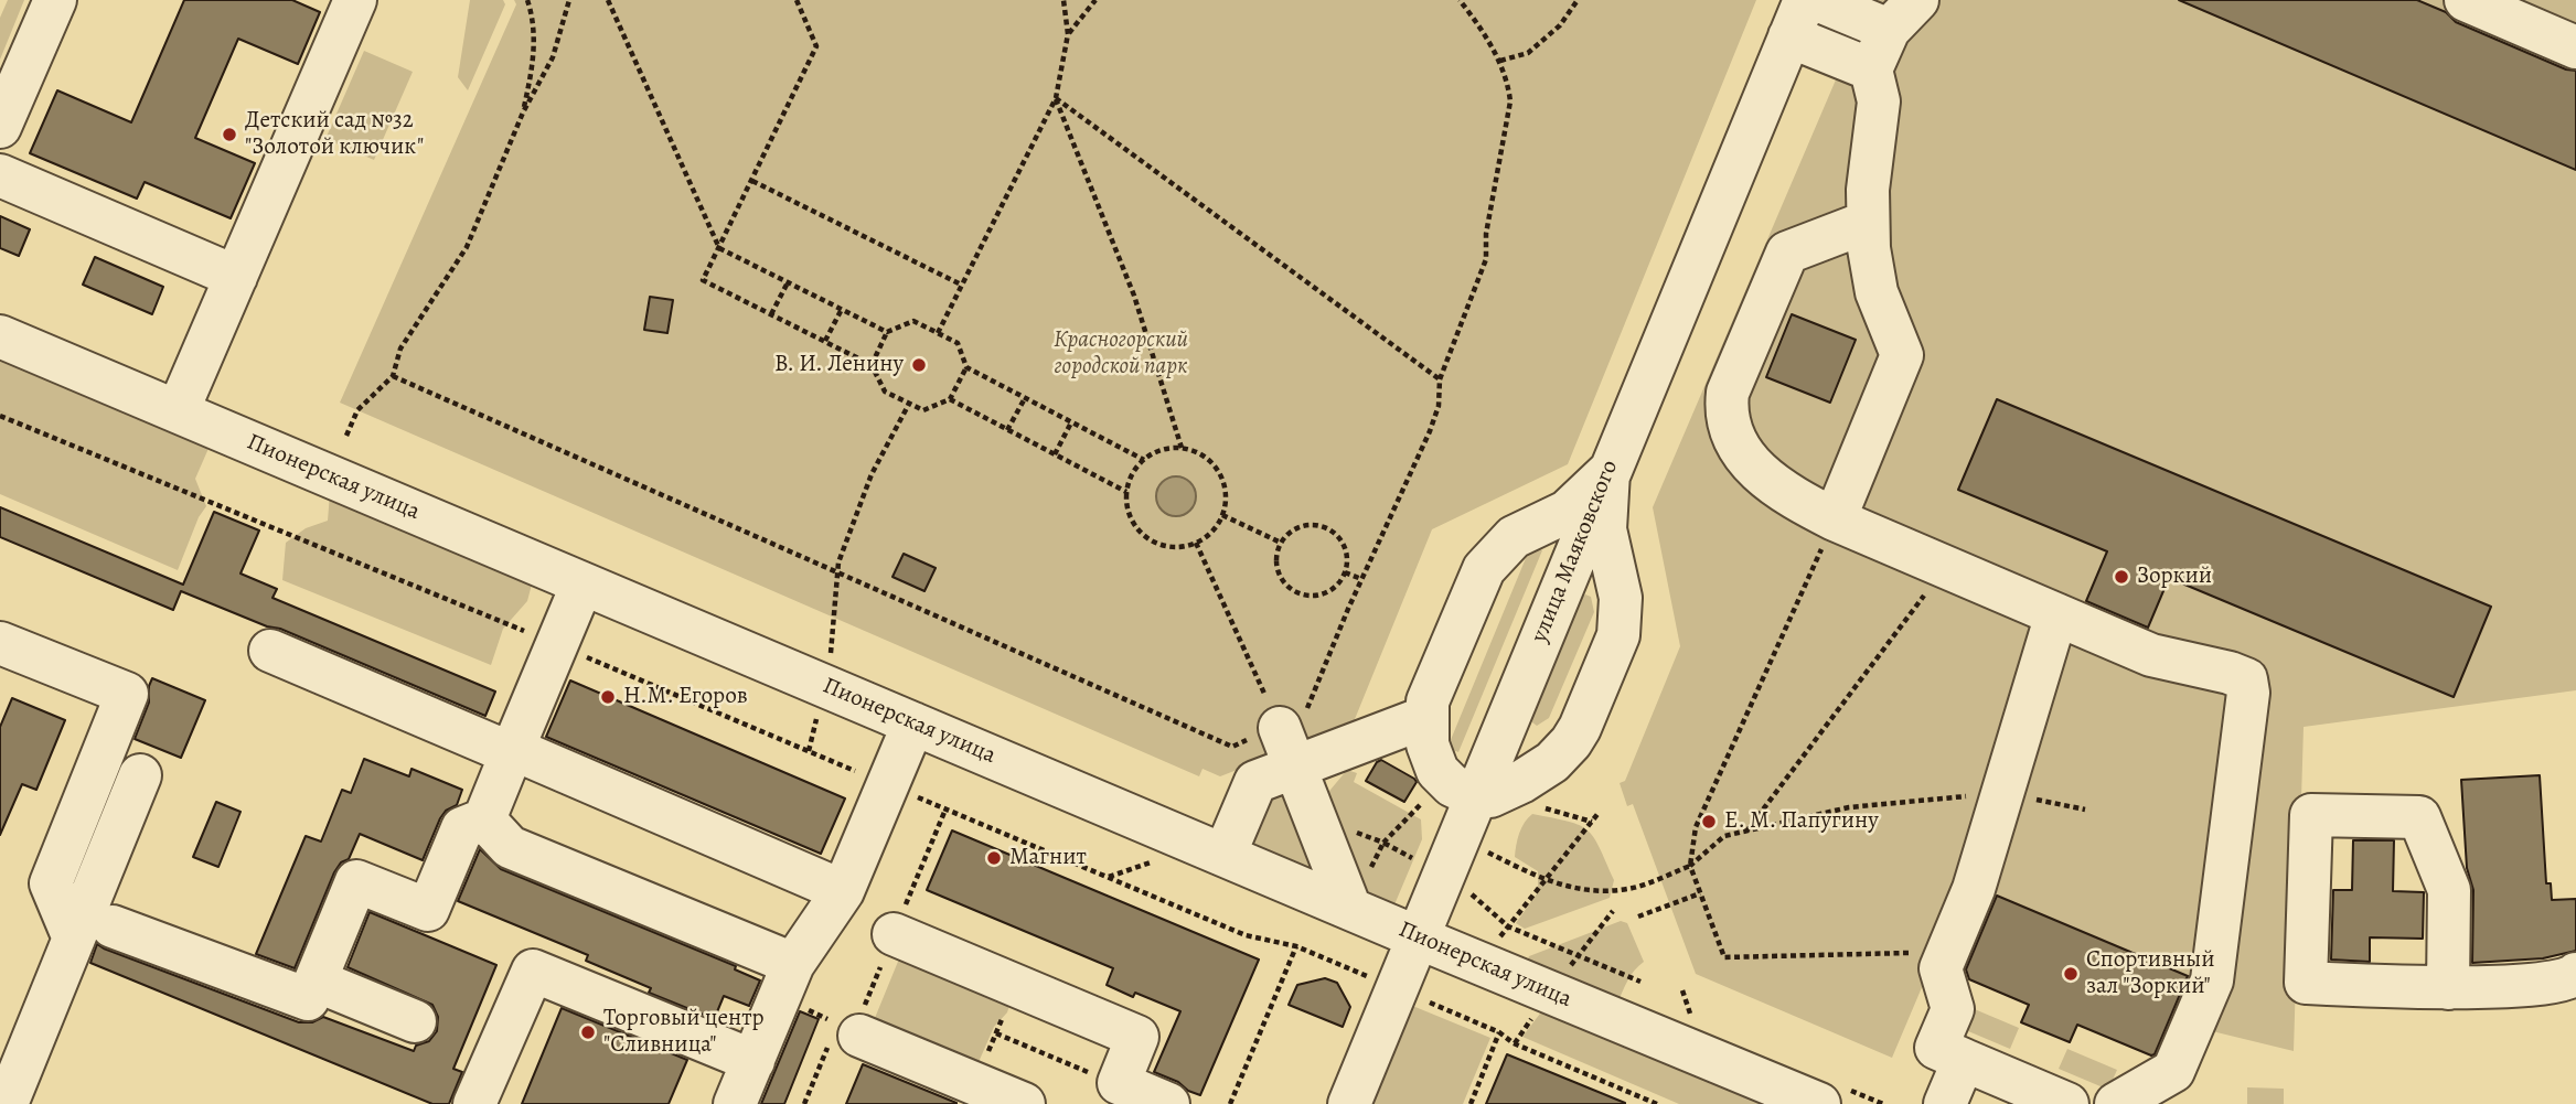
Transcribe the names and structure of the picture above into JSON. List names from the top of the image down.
{
  "streets": {
    "street": ["Пионерская улица", "улица Маяковского"]
  },
  "crossings": [
    ["Пионерская улица", "улица Маяковского"]
  ],
  "parks": ["Красногорский городской парк"],
  "places": [
    "Детский сад №32 \"Золотой ключик\"",
    "В. И. Ленину",
    "Зоркий",
    "Н.М. Егоров",
    "Е. М. Папугину",
    "Магнит",
    "Спортивный зал \"Зоркий\"",
    "Торговый центр \"Сливница\""
  ]
}
